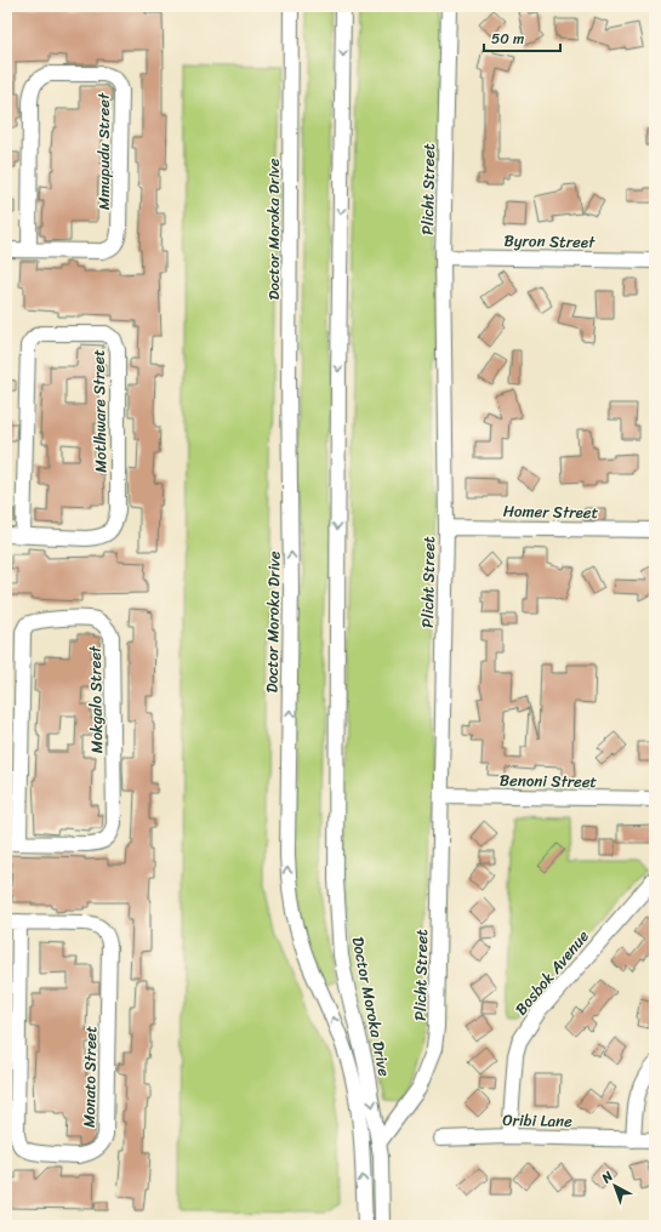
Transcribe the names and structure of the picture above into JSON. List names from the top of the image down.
{
  "streets": {
    "street": [
      "Mmupudu Street",
      "Plicht Street",
      "Doctor Moroka Drive",
      "Byron Street",
      "Motlhware Street",
      "Homer Street",
      "Mokgalo Street",
      "Benoni Street",
      "Bosbok Avenue",
      "Monato Street",
      "Oribi Lane"
    ]
  },
  "crossings": [
    ["Plicht Street", "Doctor Moroka Drive"],
    ["Plicht Street", "Byron Street"],
    ["Plicht Street", "Homer Street"],
    ["Plicht Street", "Benoni Street"],
    ["Bosbok Avenue", "Oribi Lane"]
  ],
  "scale_bar": "50 m",
  "north": "top left"
}
